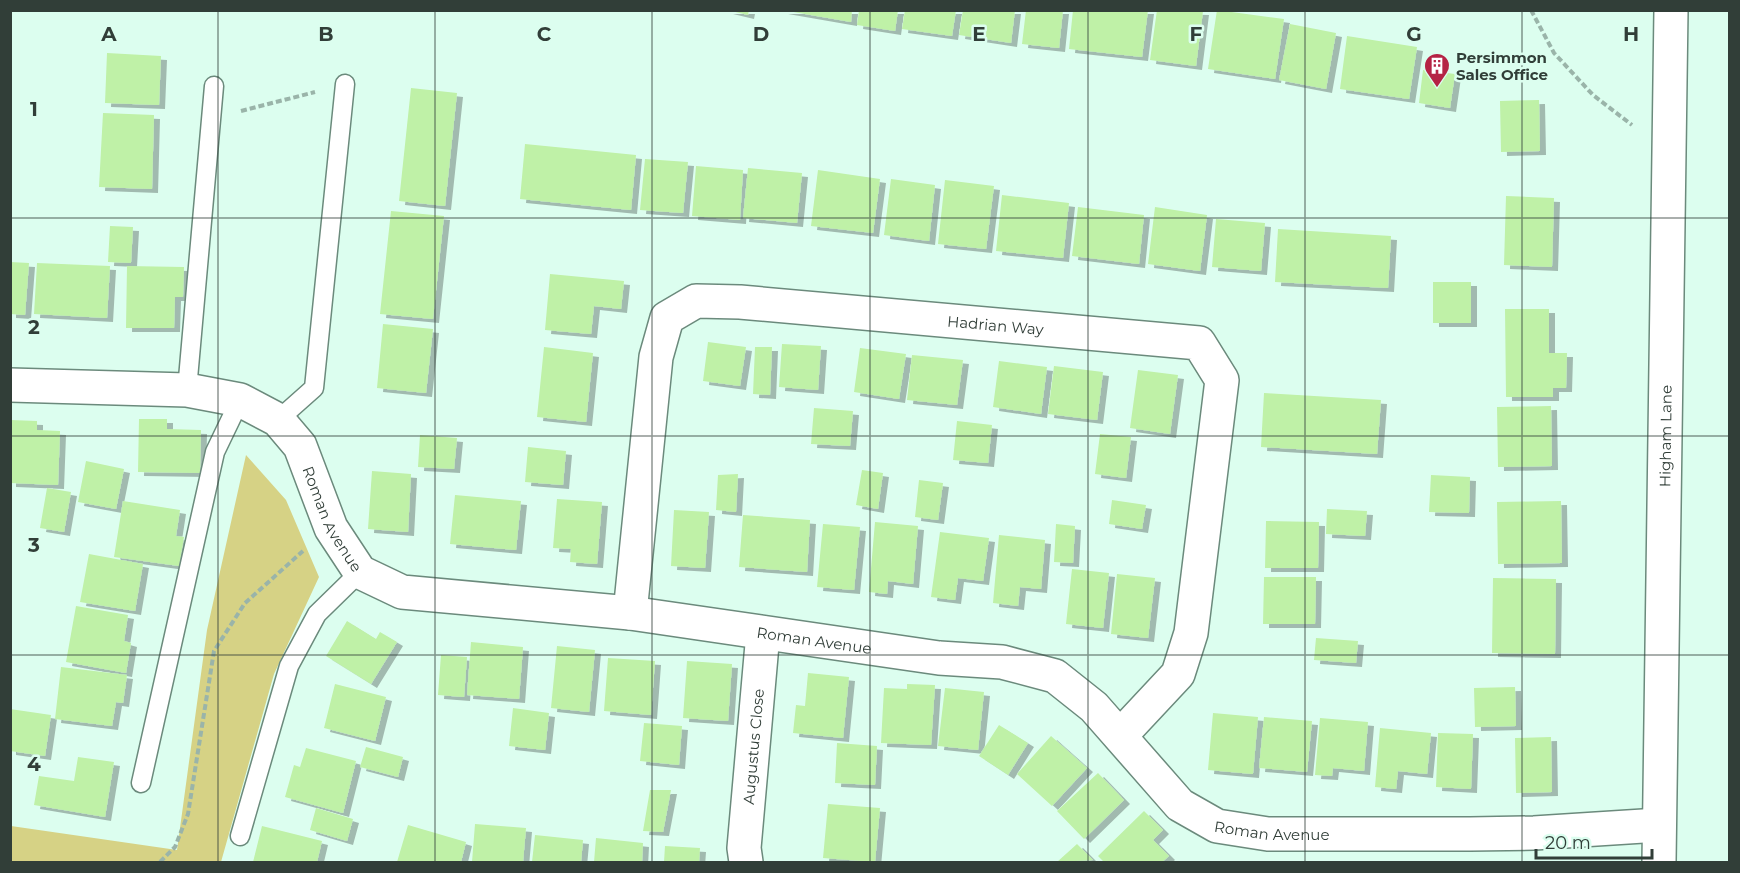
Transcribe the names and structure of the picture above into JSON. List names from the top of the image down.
{
  "streets": {
    "street": [
      "Hadrian Way",
      "Higham Lane",
      "Roman Avenue",
      "Augustus Close"
    ]
  },
  "crossings": [
    ["Hadrian Way", "Roman Avenue"],
    ["Higham Lane", "Roman Avenue"],
    ["Roman Avenue", "Augustus Close"]
  ],
  "places": {
    "building": ["Persimmon Sales Office"]
  },
  "scale_bar": "20 m",
  "grid": {
    "columns": [
      "A",
      "B",
      "C",
      "D",
      "E",
      "F",
      "G",
      "H"
    ],
    "rows": [
      "1",
      "2",
      "3",
      "4"
    ]
  }
}
